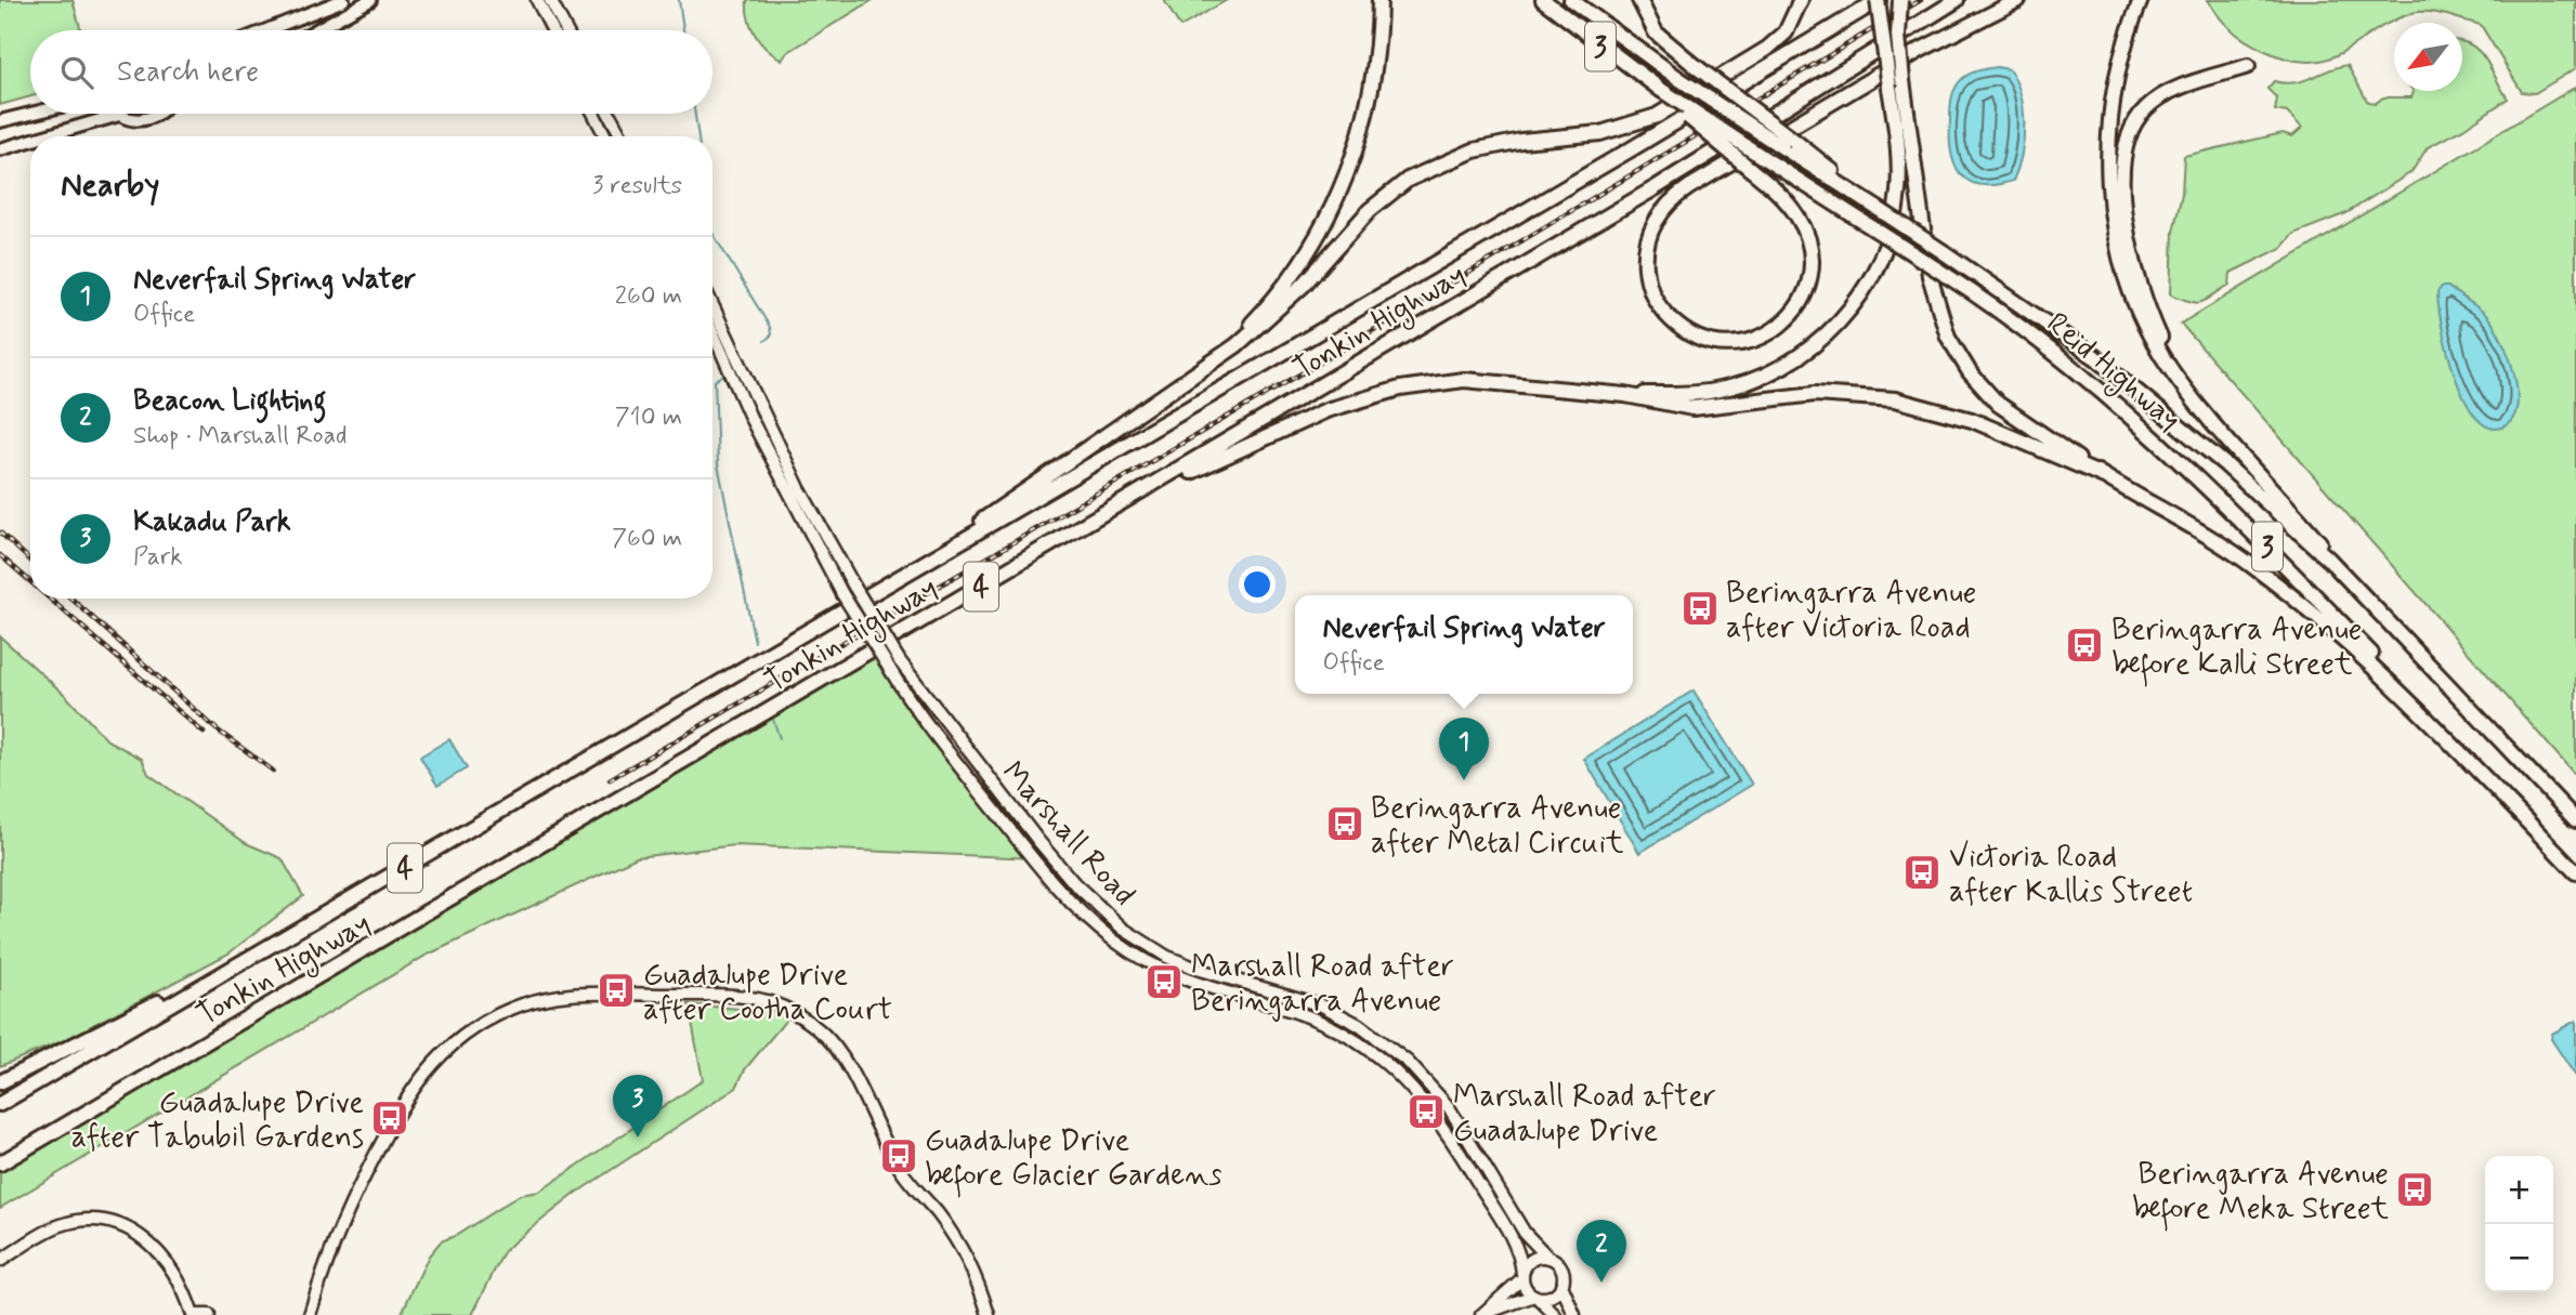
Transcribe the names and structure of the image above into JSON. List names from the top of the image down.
{
  "streets": {
    "highway": [
      "3",
      "Tonkin Highway",
      "Reid Highway",
      "4"
    ],
    "main road": ["Marshall Road"]
  },
  "crossings": [
    ["3", "Reid Highway"]
  ],
  "places": {
    "bus stop": [
      "Beringarra Avenue after Victoria Road",
      "Beringarra Avenue before Kalli Street",
      "Beringarra Avenue after Metal Circuit",
      "Victoria Road after Kallis Street",
      "Marshall Road after Beringarra Avenue",
      "Guadalupe Drive after Cootha Court",
      "Marshall Road after Guadalupe Drive",
      "Guadalupe Drive after Tabubil Gardens",
      "Guadalupe Drive before Glacier Gardens",
      "Beringarra Avenue before Meka Street"
    ]
  },
  "north": "bottom left",
  "page": {
    "search": "Search here",
    "heading": ["Nearby", "3 results"],
    "list": [
      {
        "mark": "1",
        "name": "Neverfail Spring Water",
        "note": "Office",
        "value": "260 m"
      },
      {
        "mark": "2",
        "name": "Beacon Lighting",
        "note": "Shop · Marshall Road",
        "value": "710 m"
      },
      {
        "mark": "3",
        "name": "Kakadu Park",
        "note": "Park",
        "value": "760 m"
      }
    ],
    "popup": ["Neverfail Spring Water", "Office"],
    "pins": ["1", "3", "2"],
    "map_buttons": ["+", "−"]
  }
}
